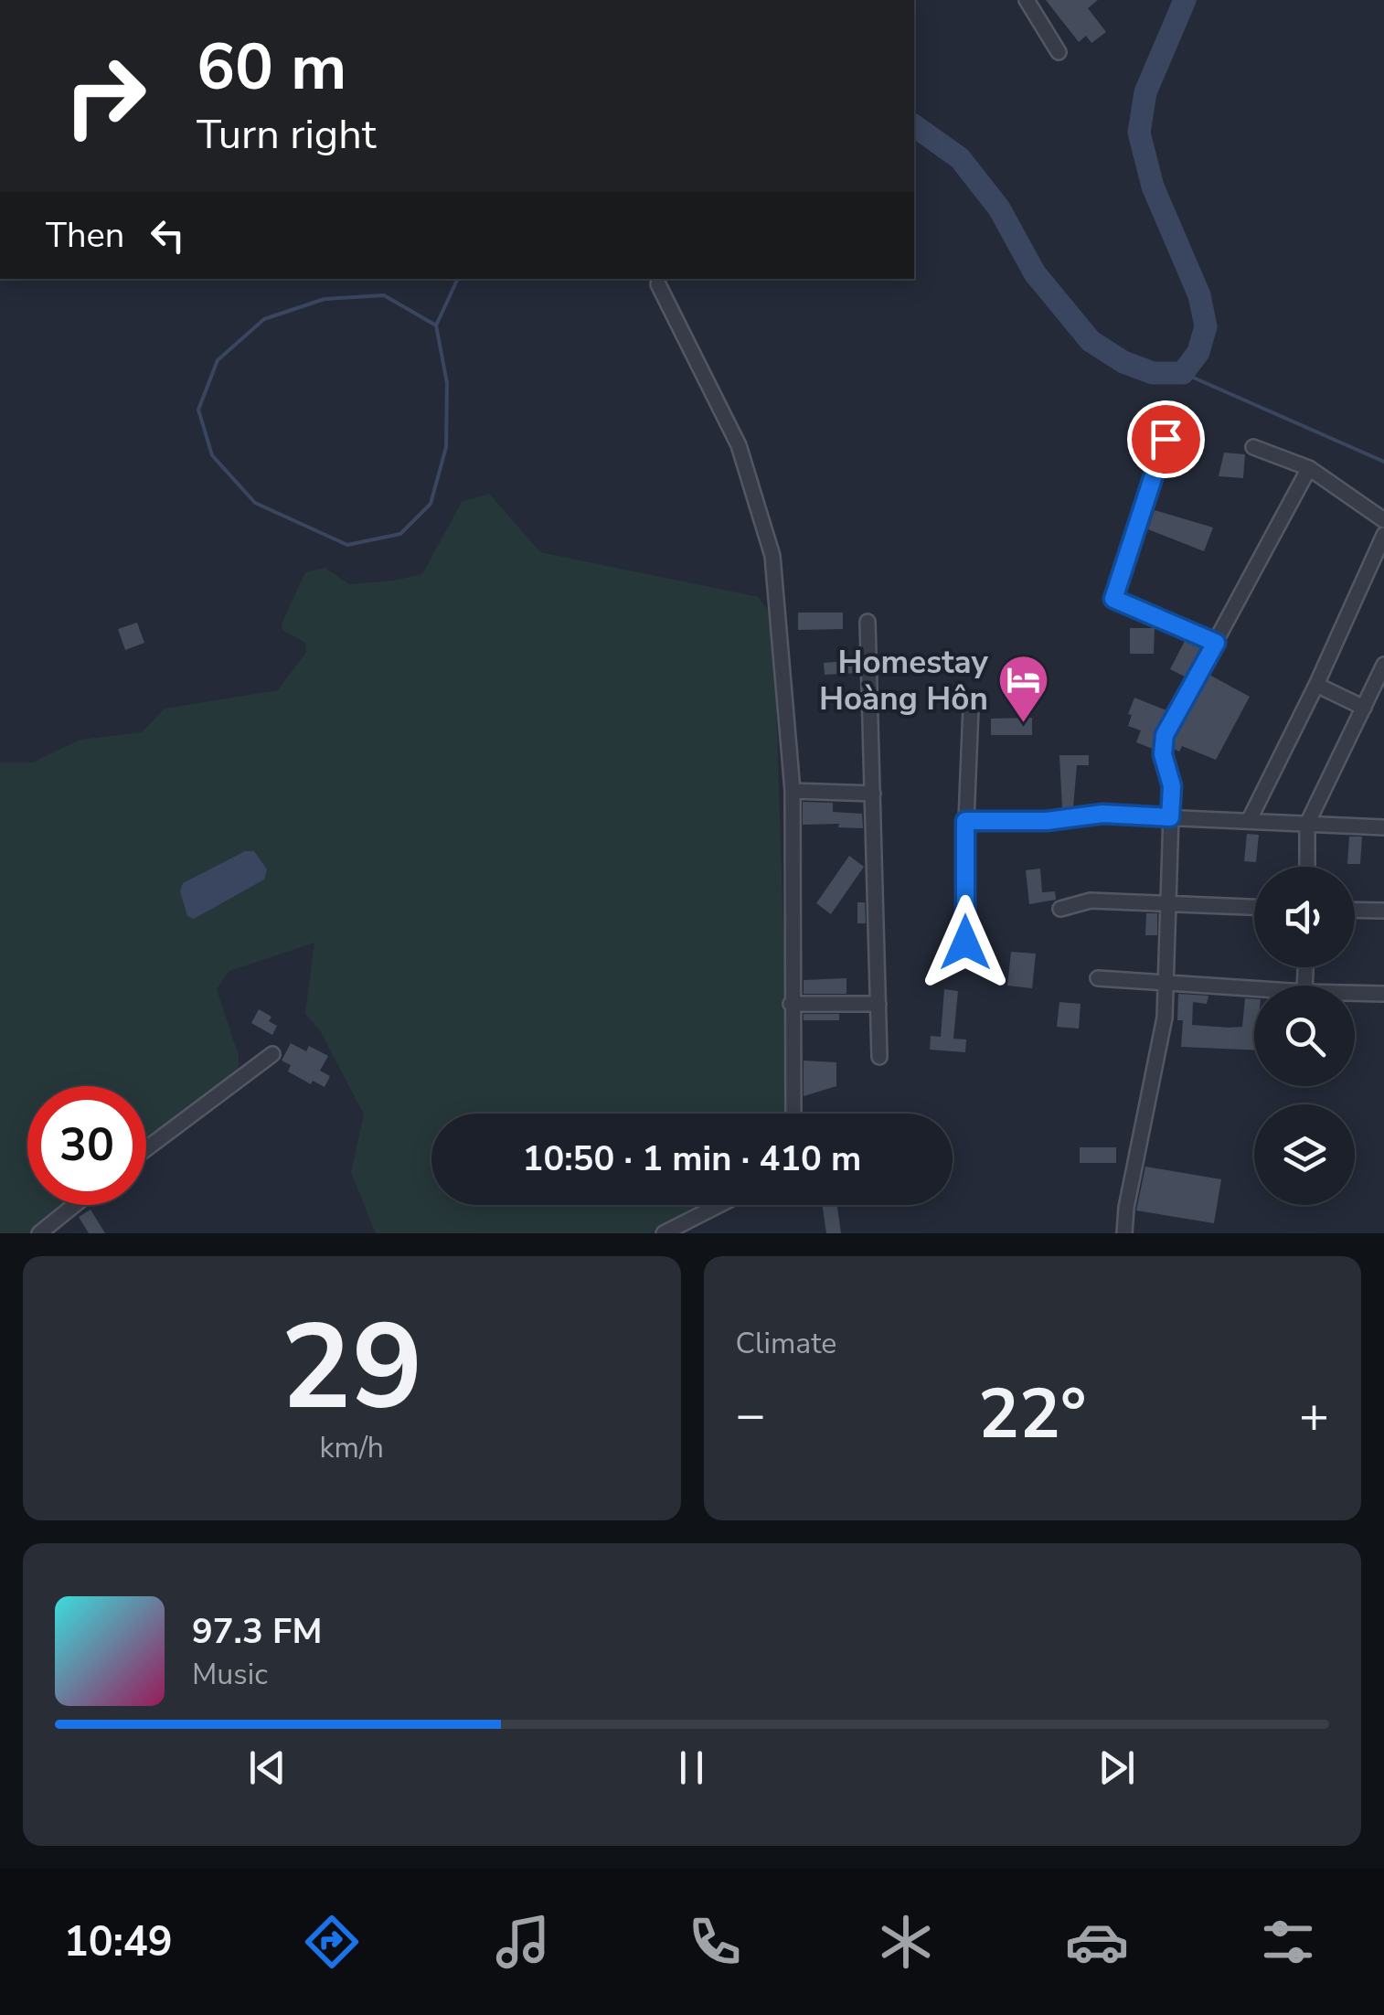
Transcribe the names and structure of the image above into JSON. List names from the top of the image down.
{
  "places": {
    "hotel": ["Homestay Hoàng Hôn"]
  },
  "page": {
    "turn": ["60 m", "Turn right"],
    "then": "Then",
    "limit": "30",
    "trip": "10:50 · 1 min · 410 m",
    "tile": [
      ["29", "km/h"],
      "Climate"
    ],
    "heat": ["−", "22°", "+"],
    "song": ["97.3 FM", "Music"],
    "tabs": "10:49"
  }
}
